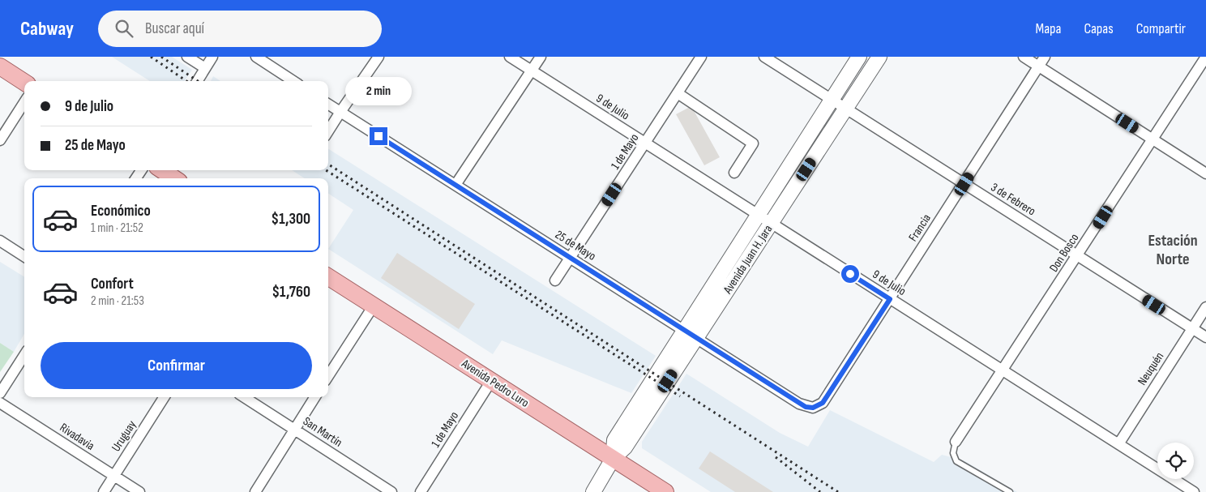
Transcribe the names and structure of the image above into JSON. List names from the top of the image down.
{
  "streets": {
    "main road": ["Avenida Juan H. Jara", "Avenida Pedro Luro"],
    "street": [
      "9 de Julio",
      "1 de Mayo",
      "3 de Febrero",
      "Francia",
      "25 de Mayo",
      "Don Bosco",
      "Neuquén",
      "San Martín",
      "Uruguay",
      "Rivadavia"
    ]
  },
  "crossings": [
    ["9 de Julio", "1 de Mayo"],
    ["9 de Julio", "Francia"],
    ["9 de Julio", "Don Bosco"],
    ["9 de Julio", "Avenida Juan H. Jara"],
    ["9 de Julio", "Neuquén"],
    ["1 de Mayo", "25 de Mayo"],
    ["1 de Mayo", "Avenida Pedro Luro"],
    ["3 de Febrero", "Francia"],
    ["3 de Febrero", "Don Bosco"],
    ["3 de Febrero", "Avenida Juan H. Jara"],
    ["3 de Febrero", "Neuquén"],
    ["Francia", "25 de Mayo"],
    ["25 de Mayo", "Avenida Juan H. Jara"],
    ["Avenida Juan H. Jara", "Avenida Pedro Luro"],
    ["Uruguay", "Rivadavia"]
  ],
  "districts": ["Estación Norte"],
  "page": {
    "header": "Cabway",
    "search": "Buscar aquí",
    "nav": ["Mapa", "Capas", "Compartir"],
    "bubble": "2 min",
    "banner": ["9 de Julio", "25 de Mayo"],
    "list": [
      {
        "name": "Económico",
        "note": "1 min · 21:52",
        "value": "$1,300"
      },
      {
        "name": "Confort",
        "note": "2 min · 21:53",
        "value": "$1,760"
      }
    ],
    "buttons": "Confirmar"
  }
}
